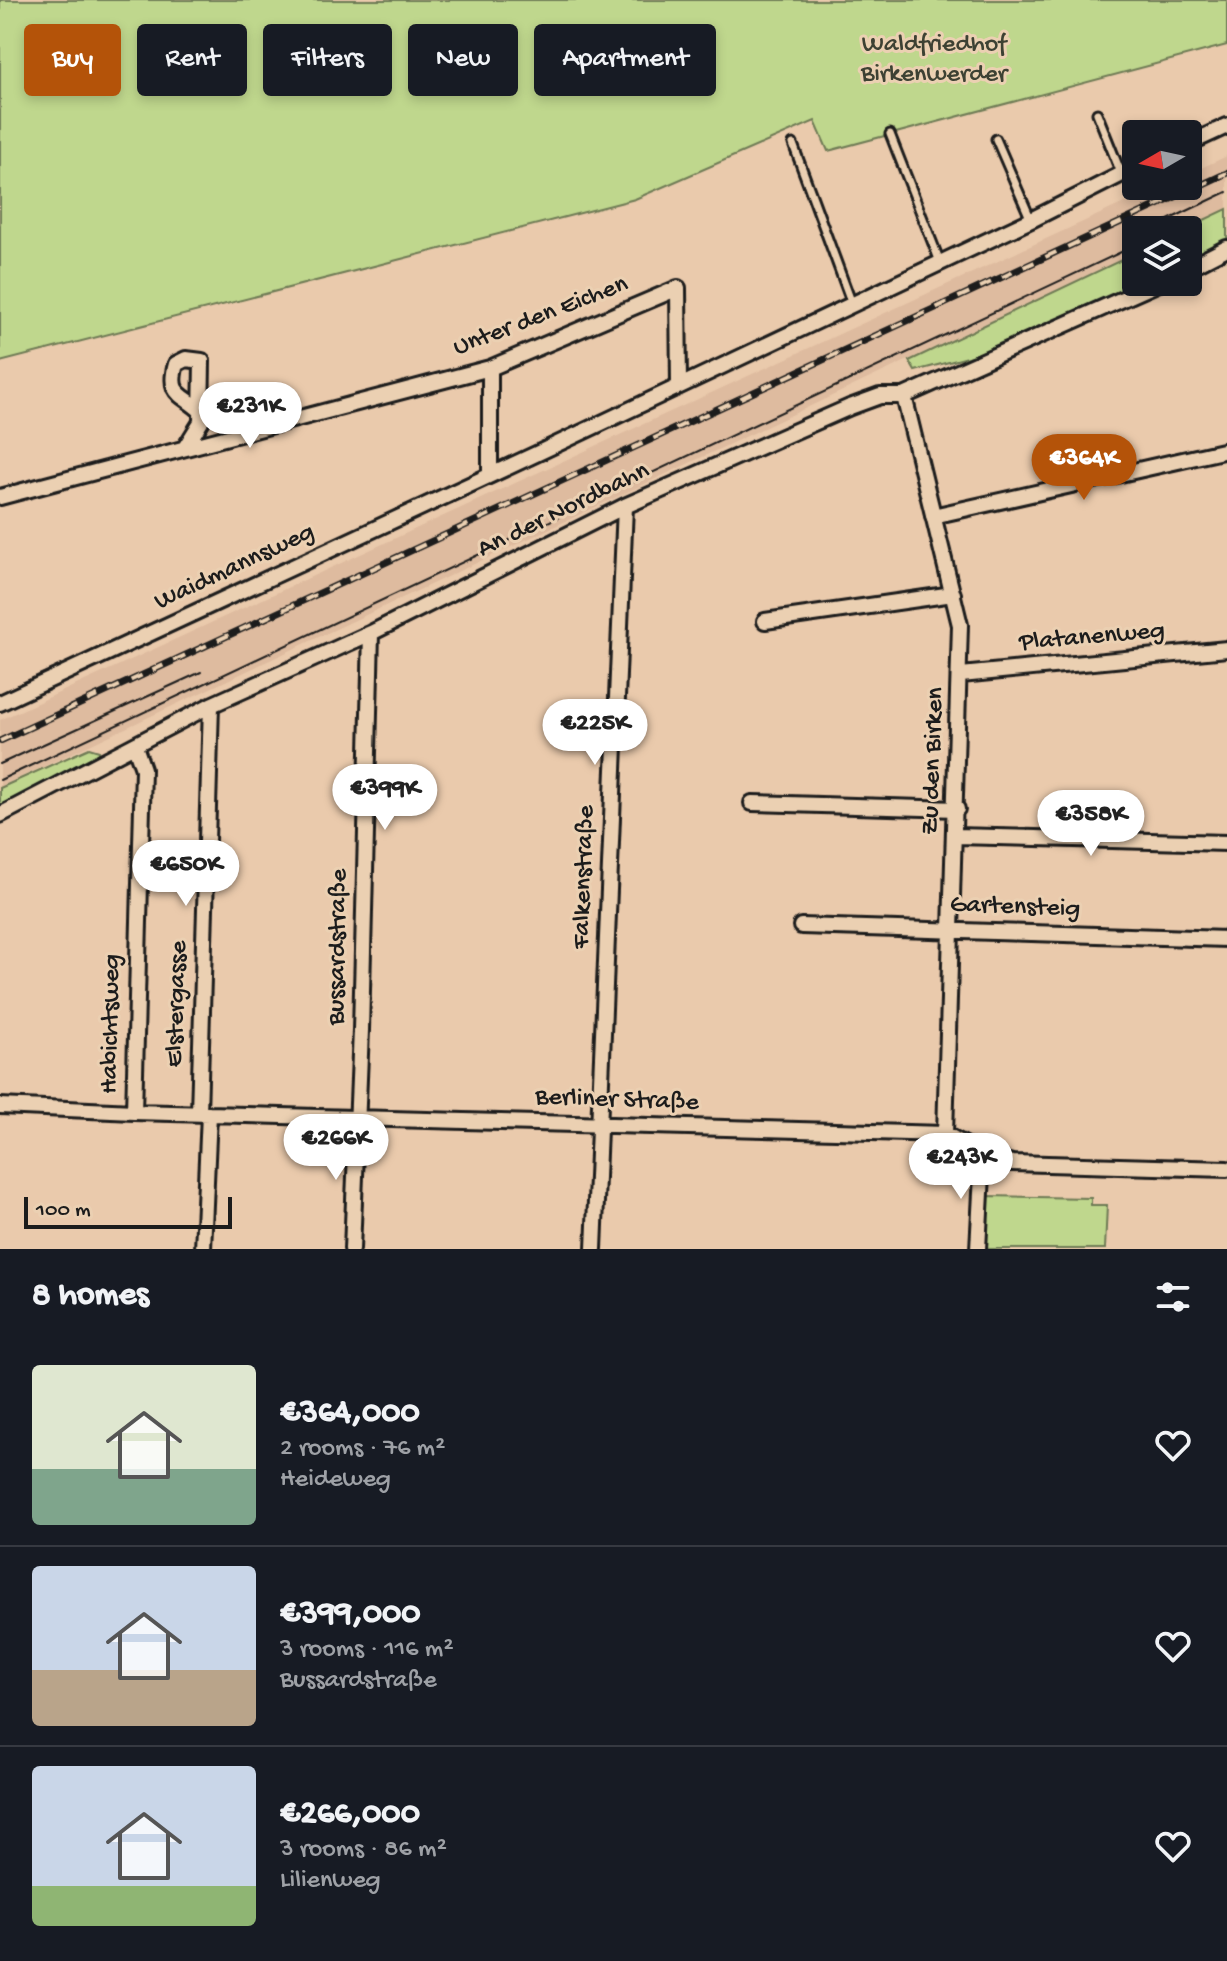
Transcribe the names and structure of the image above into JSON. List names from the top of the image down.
{
  "streets": {
    "street": [
      "Unter den Eichen",
      "An der Nordbahn",
      "Waidmannsweg",
      "Platanenweg",
      "Zu den Birken",
      "Falkenstraße",
      "Gartensteig",
      "Bussardstraße",
      "Elstergasse",
      "Habichtsweg",
      "Berliner Straße"
    ]
  },
  "crossings": [
    ["Unter den Eichen", "Waidmannsweg"],
    ["An der Nordbahn", "Zu den Birken"],
    ["An der Nordbahn", "Falkenstraße"],
    ["An der Nordbahn", "Bussardstraße"],
    ["An der Nordbahn", "Elstergasse"],
    ["An der Nordbahn", "Habichtsweg"],
    ["Platanenweg", "Zu den Birken"],
    ["Zu den Birken", "Gartensteig"],
    ["Zu den Birken", "Berliner Straße"],
    ["Falkenstraße", "Berliner Straße"],
    ["Bussardstraße", "Berliner Straße"],
    ["Elstergasse", "Berliner Straße"],
    ["Habichtsweg", "Berliner Straße"]
  ],
  "parks": ["Waldfriedhof Birkenwerder"],
  "scale_bar": "100 m",
  "north": "left",
  "page": {
    "chip": [
      "Buy",
      "Rent",
      "Filters",
      "New",
      "Apartment"
    ],
    "price": [
      "€231K",
      "€364K",
      "€225K",
      "€399K",
      "€358K",
      "€650K",
      "€266K",
      "€243K"
    ],
    "scale": "100 m",
    "heading": "8 homes",
    "list": [
      {
        "name": "€364,000",
        "note": "2 rooms · 76 m² · Heideweg"
      },
      {
        "name": "€399,000",
        "note": "3 rooms · 116 m² · Bussardstraße"
      },
      {
        "name": "€266,000",
        "note": "3 rooms · 86 m² · Lilienweg"
      }
    ]
  }
}
